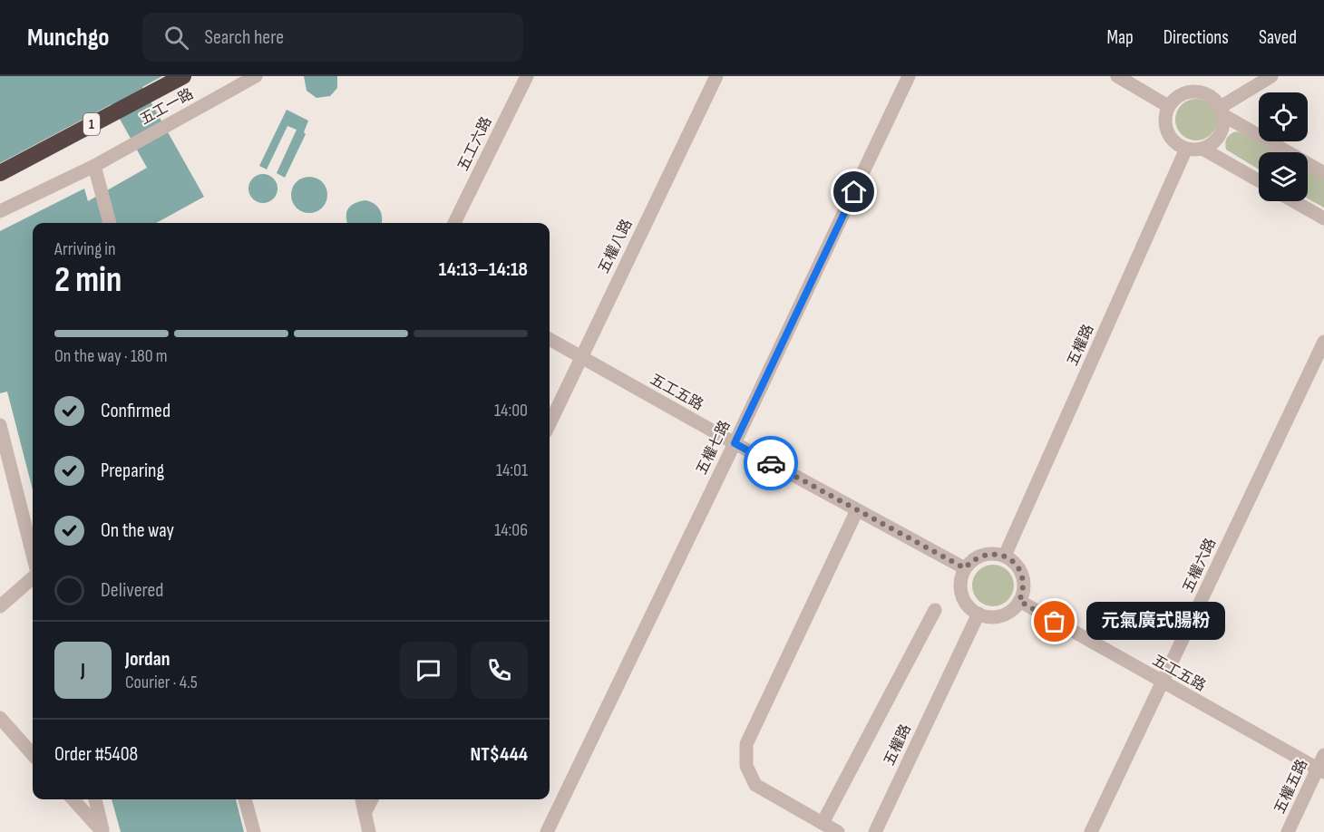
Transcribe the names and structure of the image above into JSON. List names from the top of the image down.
{
  "streets": {
    "highway": ["1"],
    "street": [
      "五工一路",
      "五工六路",
      "五權八路",
      "五權路",
      "五工五路",
      "五權七路",
      "五權六路",
      "五權五路"
    ]
  },
  "crossings": [
    ["五權八路", "五工五路"],
    ["五權路", "五工五路"],
    ["五工五路", "五權七路"],
    ["五工五路", "五權六路"],
    ["五工五路", "五權五路"]
  ],
  "places": ["元氣廣式腸粉"],
  "page": {
    "header": "Munchgo",
    "search": "Search here",
    "nav": ["Map", "Directions", "Saved"],
    "heading": ["2 min", "Arriving in", "14:13–14:18"],
    "panel": [
      "Jordan",
      "Courier · 4.5",
      "Order #5408",
      "NT$444"
    ],
    "bar": "On the way · 180 m",
    "list": [
      ["Confirmed", "14:00"],
      ["Preparing", "14:01"],
      ["On the way", "14:06"],
      "Delivered"
    ],
    "bubble": "元氣廣式腸粉",
    "round": "J"
  }
}
